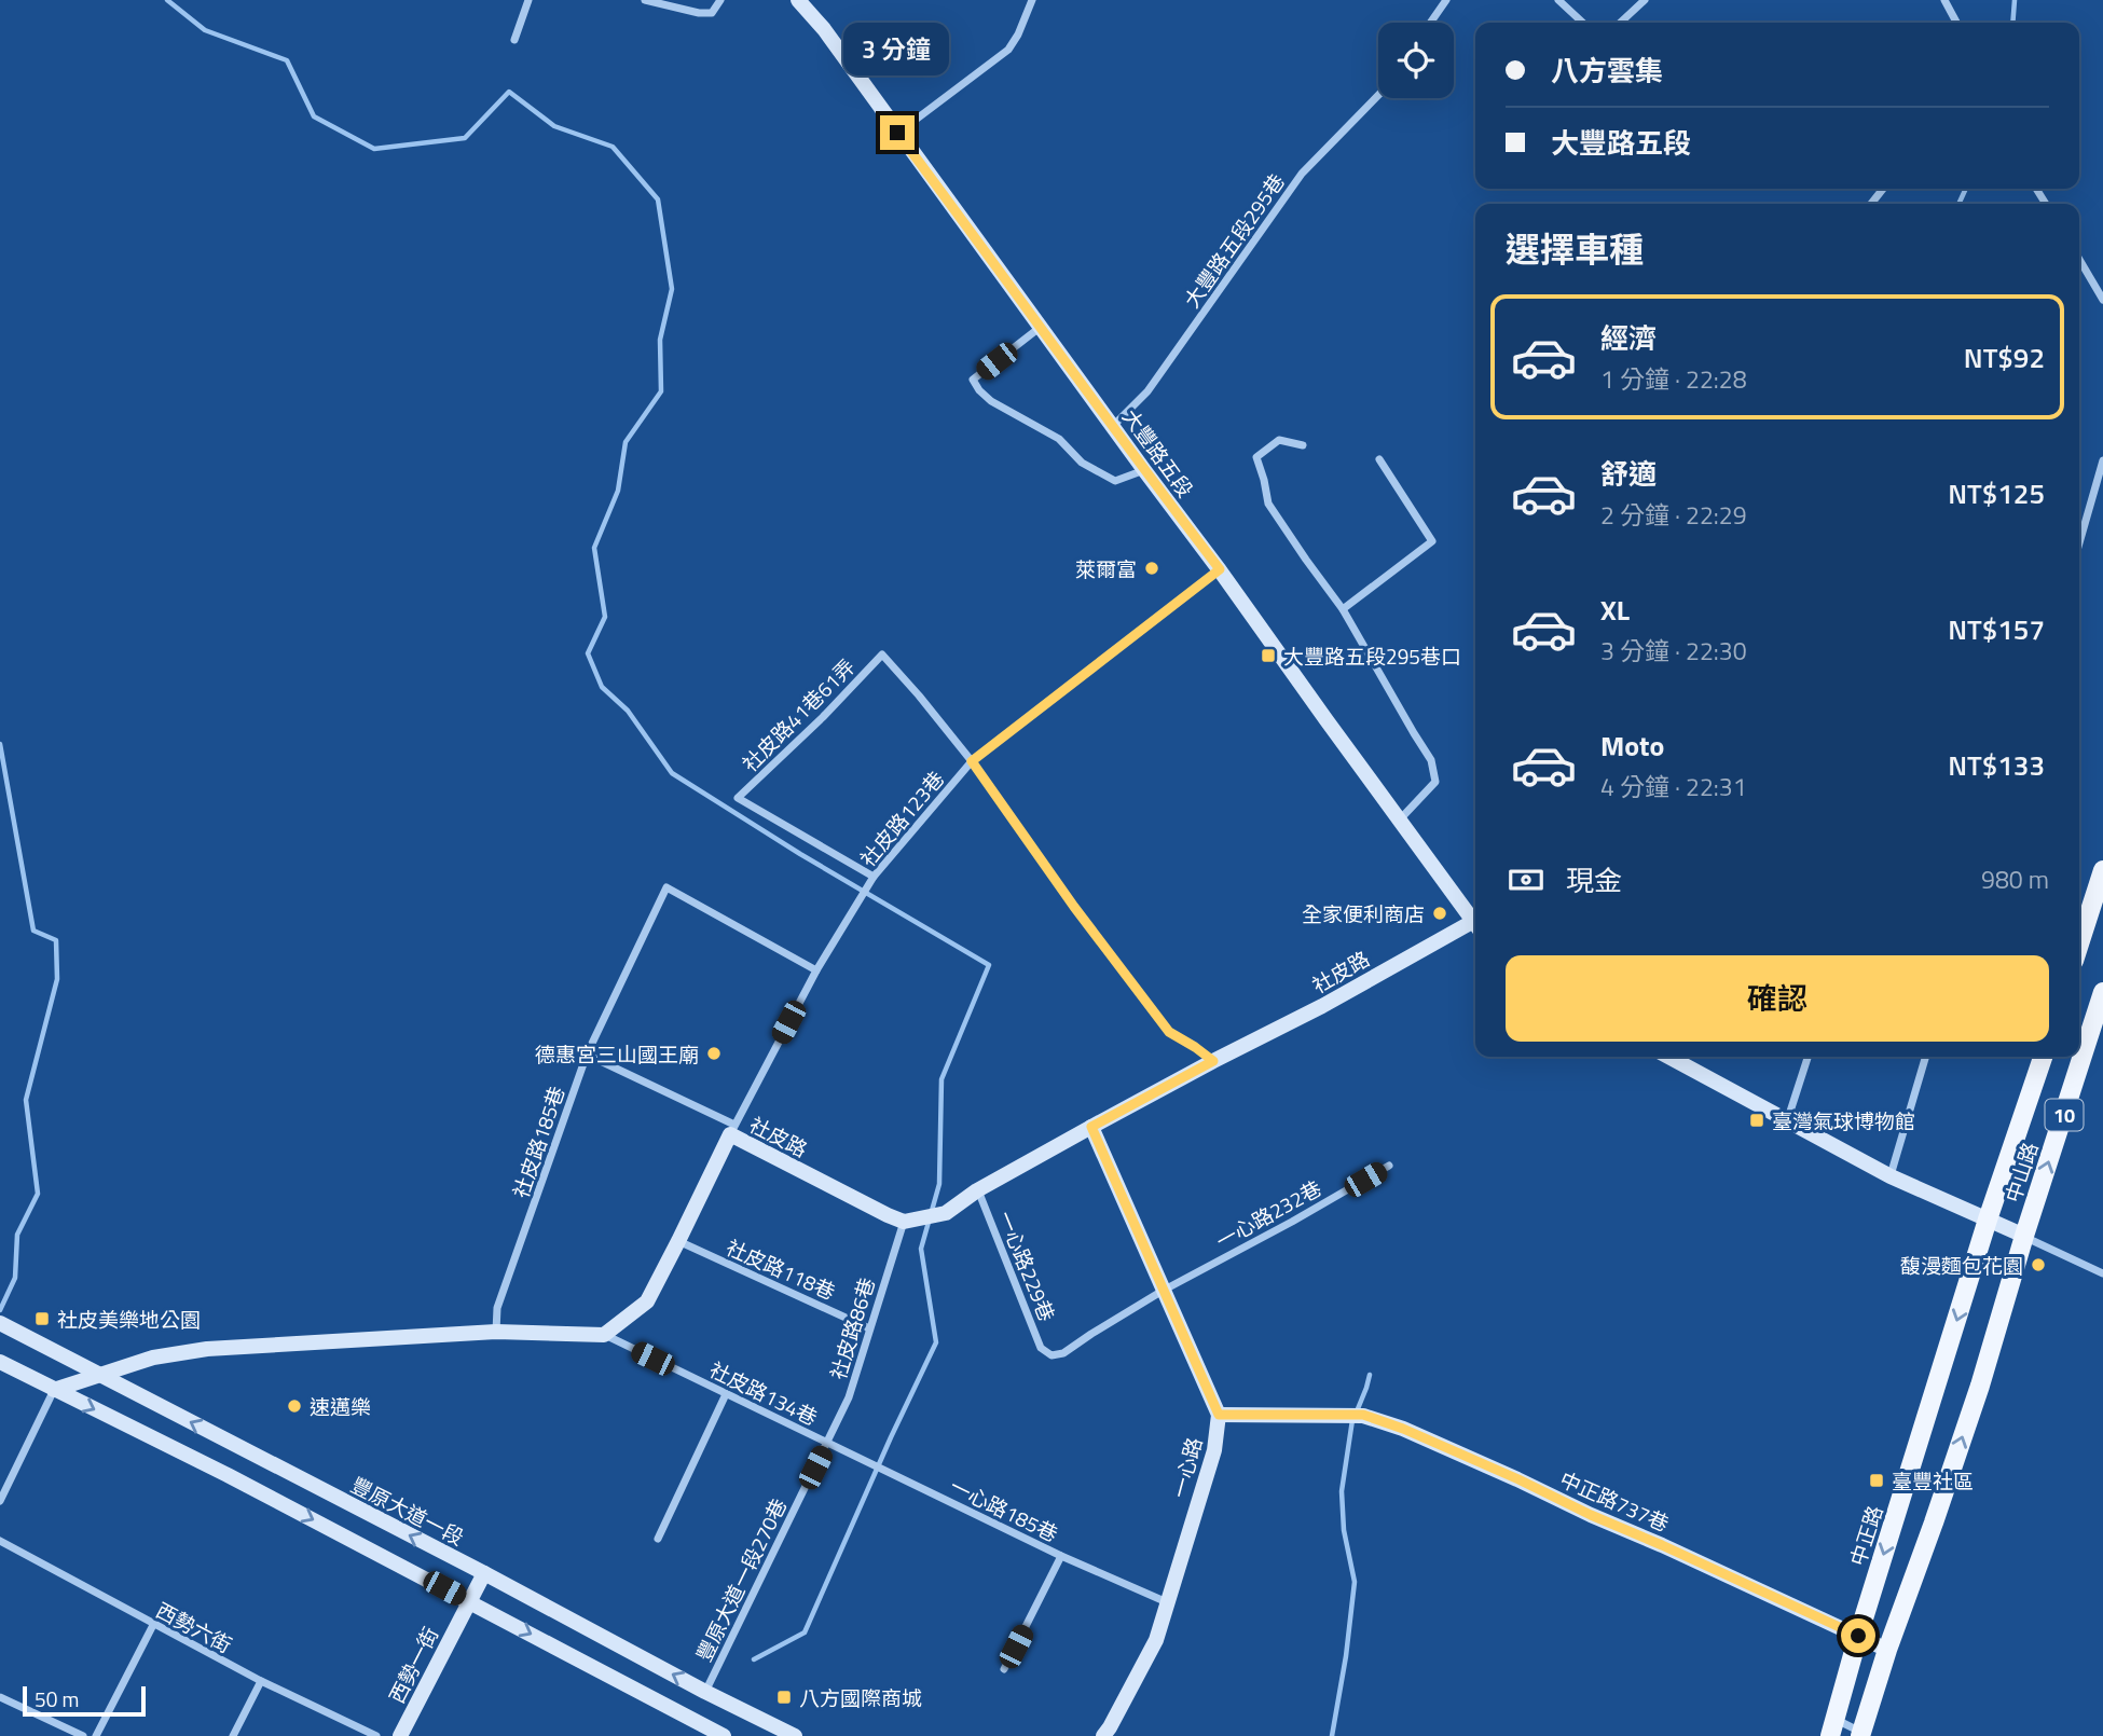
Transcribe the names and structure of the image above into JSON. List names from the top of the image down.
{
  "streets": {
    "main road": ["10", "中山路", "中正路"],
    "street": [
      "大豐路五段295巷",
      "大豐路五段",
      "社皮路41巷61弄",
      "社皮路123巷",
      "社皮路",
      "社皮路185巷",
      "一心路232巷",
      "一心路229巷",
      "社皮路118巷",
      "社皮路86巷",
      "社皮路134巷",
      "一心路",
      "中正路737巷",
      "一心路185巷",
      "豐原大道一段",
      "豐原大道一段270巷",
      "西勢六街",
      "西勢一街"
    ]
  },
  "crossings": [
    ["大豐路五段295巷", "大豐路五段"],
    ["大豐路五段", "社皮路123巷"],
    ["社皮路41巷61弄", "社皮路123巷"],
    ["社皮路123巷", "社皮路"],
    ["社皮路123巷", "社皮路185巷"],
    ["社皮路", "一心路229巷"],
    ["社皮路", "社皮路118巷"],
    ["社皮路", "社皮路86巷"],
    ["社皮路", "社皮路134巷"],
    ["社皮路", "一心路"],
    ["10", "中山路"],
    ["10", "中正路737巷"],
    ["中山路", "中正路"],
    ["一心路232巷", "一心路229巷"],
    ["一心路232巷", "一心路"],
    ["一心路229巷", "一心路"],
    ["社皮路118巷", "社皮路86巷"],
    ["社皮路86巷", "社皮路134巷"],
    ["社皮路86巷", "一心路185巷"],
    ["社皮路86巷", "豐原大道一段270巷"],
    ["社皮路134巷", "一心路185巷"],
    ["社皮路134巷", "豐原大道一段270巷"],
    ["一心路", "中正路737巷"],
    ["一心路", "一心路185巷"],
    ["中正路737巷", "中正路"],
    ["一心路185巷", "豐原大道一段270巷"],
    ["豐原大道一段", "豐原大道一段270巷"],
    ["豐原大道一段", "西勢一街"]
  ],
  "places": {
    "other": [
      "萊爾富",
      "全家便利商店",
      "德惠宮三山國王廟",
      "馥漫麵包花園",
      "速邁樂"
    ],
    "transit": [
      "大豐路五段295巷口",
      "臺灣氣球博物館",
      "社皮美樂地公園",
      "臺豐社區",
      "八方國際商城"
    ]
  },
  "scale_bar": "50 m",
  "page": {
    "bubble": "3 分鐘",
    "banner": ["八方雲集", "大豐路五段"],
    "heading": "選擇車種",
    "list": [
      {
        "name": "經濟",
        "note": "1 分鐘 · 22:28",
        "value": "NT$92"
      },
      {
        "name": "舒適",
        "note": "2 分鐘 · 22:29",
        "value": "NT$125"
      },
      {
        "name": "XL",
        "note": "3 分鐘 · 22:30",
        "value": "NT$157"
      },
      {
        "name": "Moto",
        "note": "4 分鐘 · 22:31",
        "value": "NT$133"
      }
    ],
    "pay": ["現金", "980 m"],
    "buttons": "確認",
    "scale": "50 m"
  }
}
